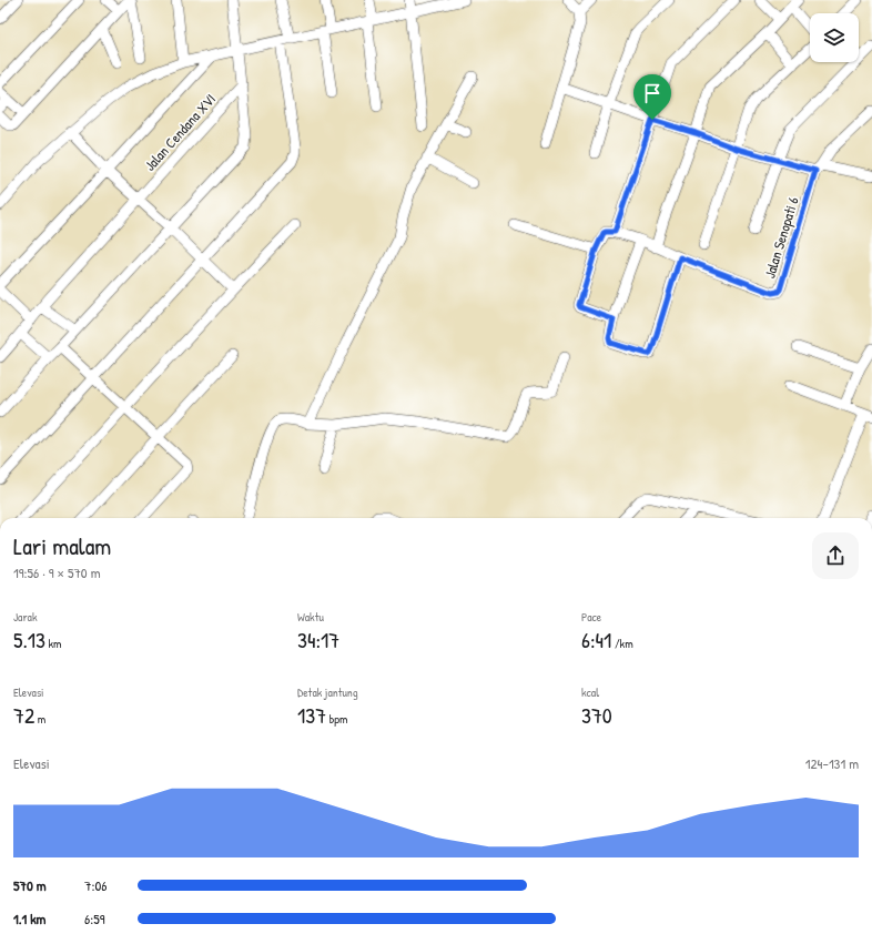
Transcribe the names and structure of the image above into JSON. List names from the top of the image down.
{
  "streets": {
    "street": ["Jalan Cendana XVI", "Jalan Senopati 6"]
  },
  "page": {
    "heading": ["Lari malam", "19:56 · 9 × 570 m"],
    "stats": [
      ["Jarak", "5.13 km"],
      ["Waktu", "34:17"],
      ["Pace", "6:41 /km"],
      ["Elevasi", "72 m"],
      ["Detak jantung", "137 bpm"],
      ["kcal", "370"]
    ],
    "chart": ["Elevasi", "124–131 m"],
    "list": [
      {
        "name": "570 m",
        "note": "7:06"
      },
      {
        "name": "1.1 km",
        "note": "6:59"
      }
    ]
  }
}
